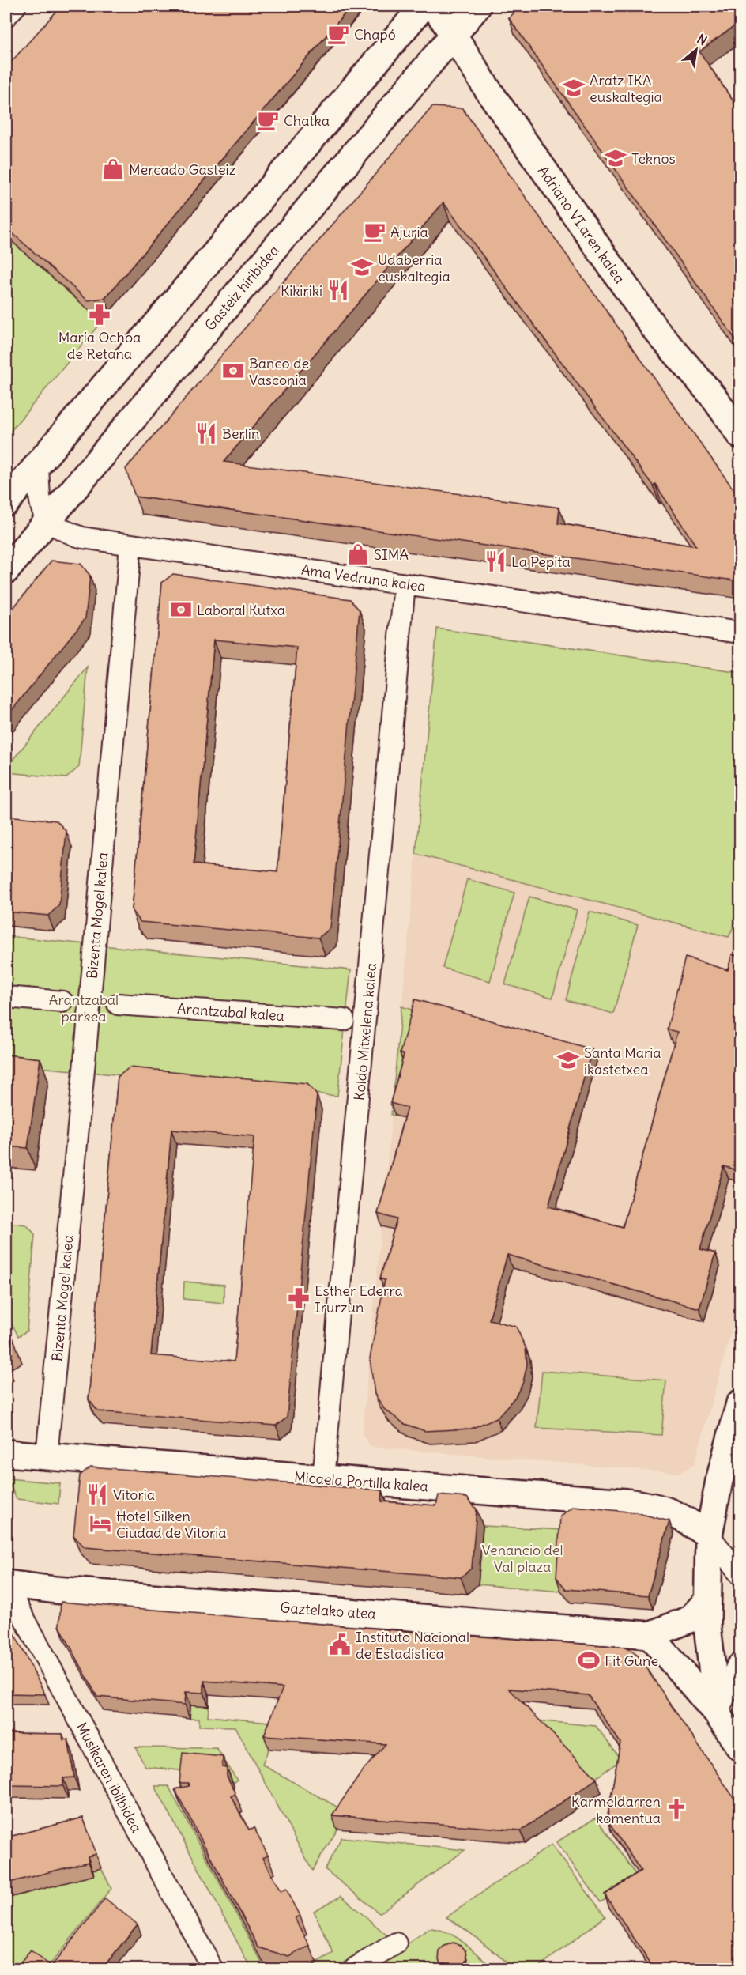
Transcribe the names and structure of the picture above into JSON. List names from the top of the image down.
{
  "streets": {
    "main road": [
      "Adriano VI.aren kalea",
      "Gasteiz hiribidea",
      "Micaela Portilla kalea",
      "Gaztelako atea"
    ],
    "street": [
      "Ama Vedruna kalea",
      "Bizenta Mogel kalea",
      "Arantzabal kalea",
      "Koldo Mitxelena kalea",
      "Musikaren ibilbidea"
    ]
  },
  "crossings": [
    ["Adriano VI.aren kalea", "Gasteiz hiribidea"],
    ["Gasteiz hiribidea", "Ama Vedruna kalea"],
    ["Ama Vedruna kalea", "Bizenta Mogel kalea"],
    ["Ama Vedruna kalea", "Koldo Mitxelena kalea"],
    ["Bizenta Mogel kalea", "Micaela Portilla kalea"],
    ["Koldo Mitxelena kalea", "Micaela Portilla kalea"],
    ["Gaztelako atea", "Musikaren ibilbidea"]
  ],
  "parks": ["Arantzabal parkea", "Venancio del Val plaza"],
  "places": {
    "cafe": ["Chapó", "Chatka", "Ajuria"],
    "school or university": [
      "Aratz IKA euskaltegia",
      "Teknos",
      "Udaberria euskaltegia",
      "Santa Maria ikastetxea"
    ],
    "shop": ["Mercado Gasteiz", "SIMA"],
    "restaurant": [
      "Kikiriki",
      "Berlin",
      "La Pepita",
      "Vitoria"
    ],
    "pharmacy": ["María Ochoa de Retana", "Esther Ederra Irurzun"],
    "bank": ["Banco de Vasconia", "Laboral Kutxa"],
    "hotel": ["Hotel Silken Ciudad de Vitoria"],
    "public building": ["Instituto Nacional de Estadística"],
    "sports": ["Fit Gune"],
    "church": ["Karmeldarren komentua"]
  },
  "north": "top right"
}
